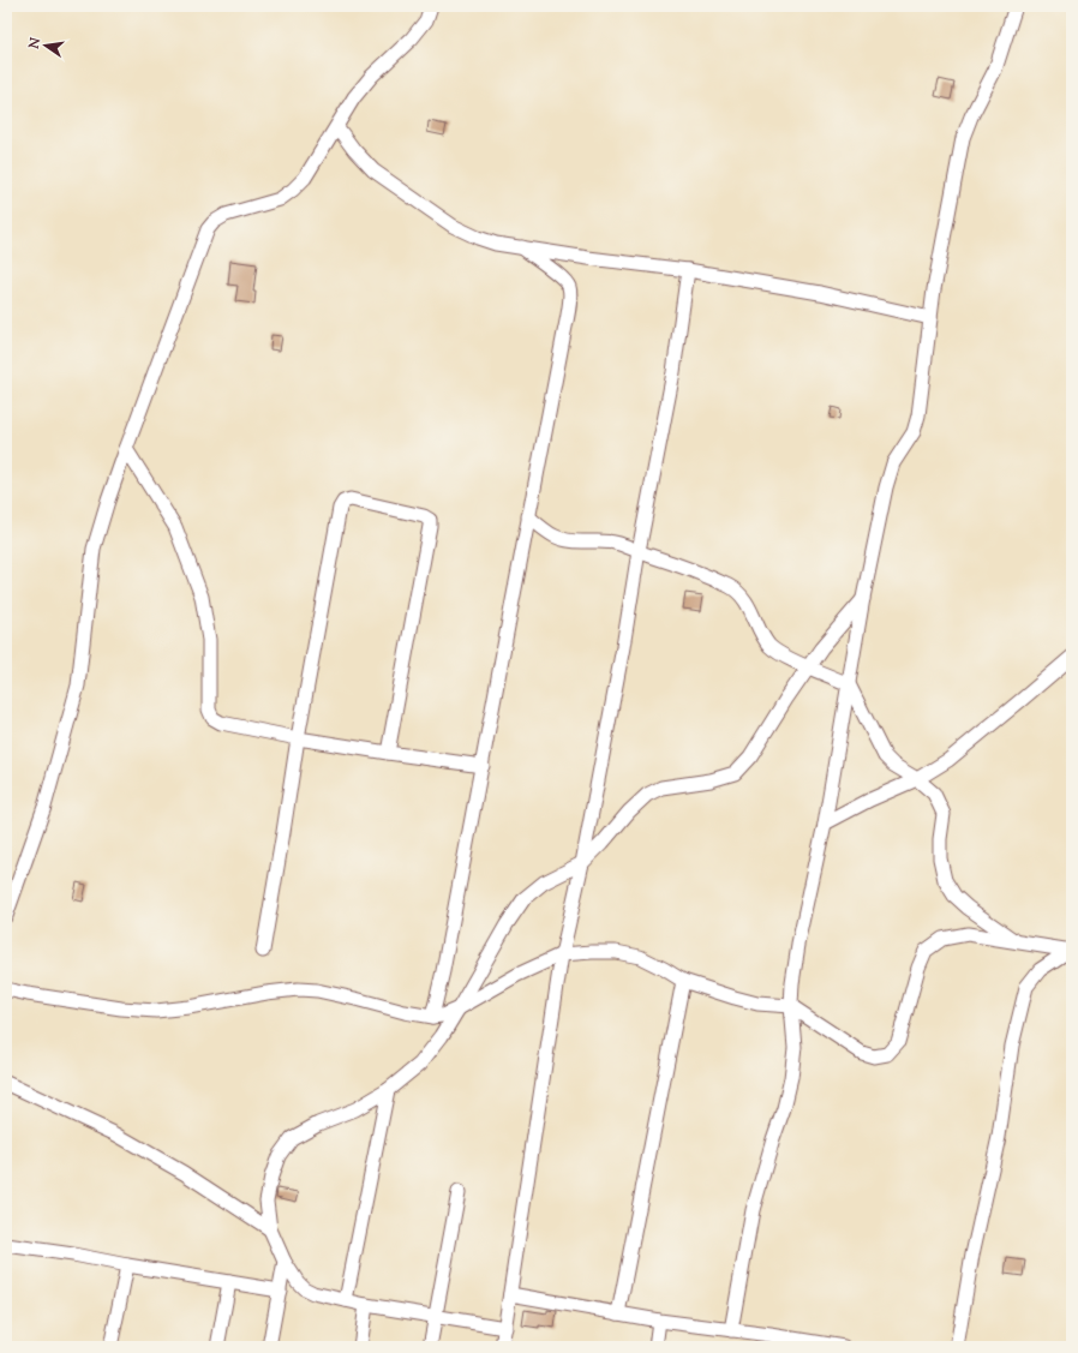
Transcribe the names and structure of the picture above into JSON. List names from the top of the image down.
{
  "north": "left"
}
